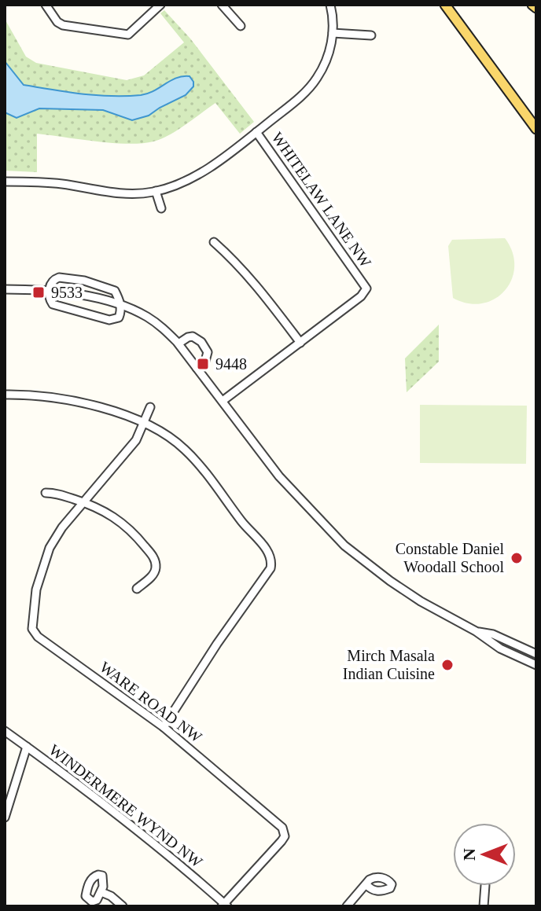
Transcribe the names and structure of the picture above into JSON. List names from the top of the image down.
{
  "streets": {
    "street": ["WHITELAW LANE NW", "WARE ROAD NW", "WINDERMERE WYND NW"]
  },
  "crossings": [
    ["WARE ROAD NW", "WINDERMERE WYND NW"]
  ],
  "places": {
    "transit": ["9533", "9448"],
    "other": ["Constable Daniel Woodall School", "Mirch Masala Indian Cuisine"]
  },
  "north": "left"
}
